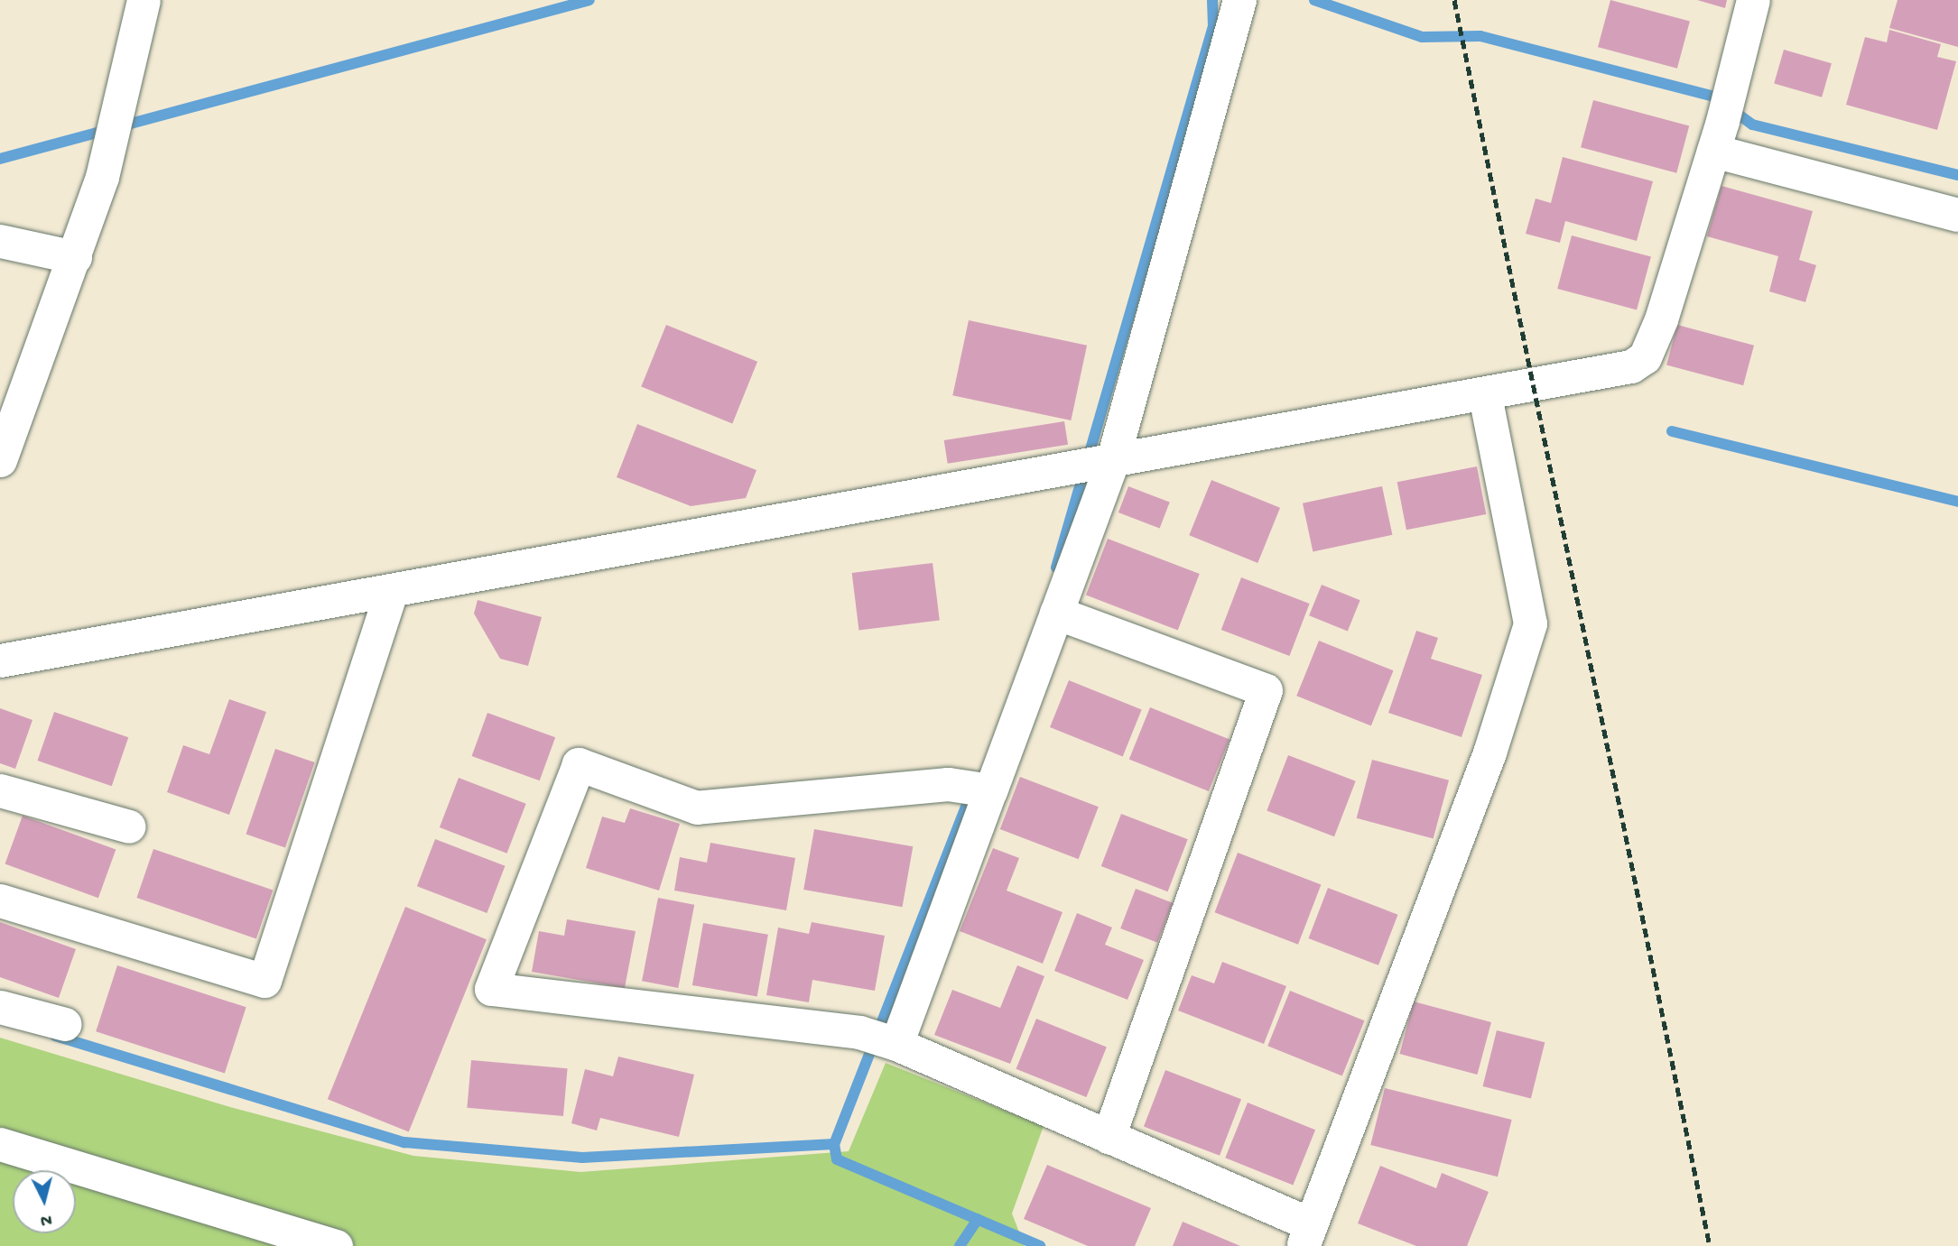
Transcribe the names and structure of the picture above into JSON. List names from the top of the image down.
{
  "north": "bottom"
}
